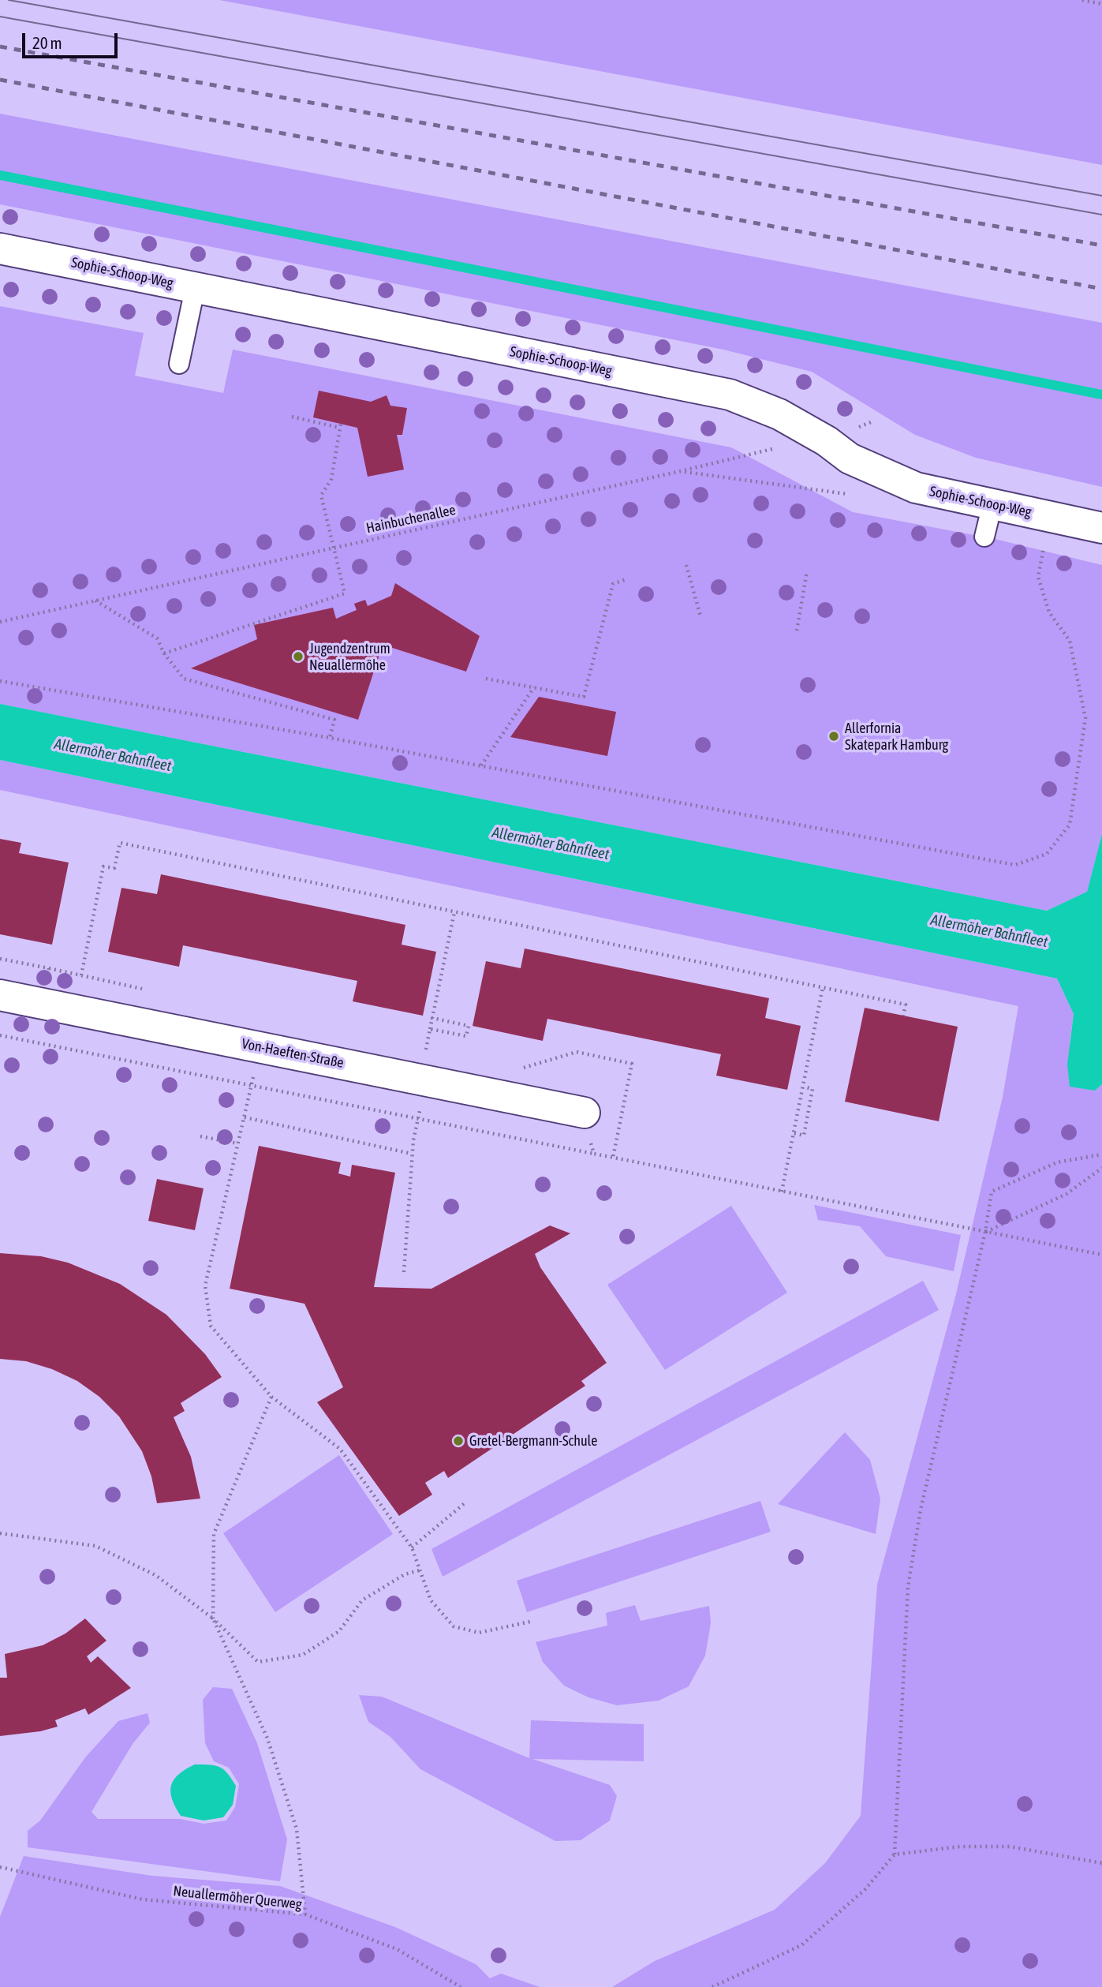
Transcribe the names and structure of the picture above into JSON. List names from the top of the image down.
{
  "streets": {
    "street": ["Sophie-Schoop-Weg", "Von-Haeften-Straße"],
    "path": ["Hainbuchenallee", "Neuallermöher Querweg"]
  },
  "water": ["Allermöher Bahnfleet"],
  "places": ["Jugendzentrum Neuallermöhe", "Allerfornia Skatepark Hamburg", "Gretel-Bergmann-Schule"],
  "scale_bar": "20 m"
}
